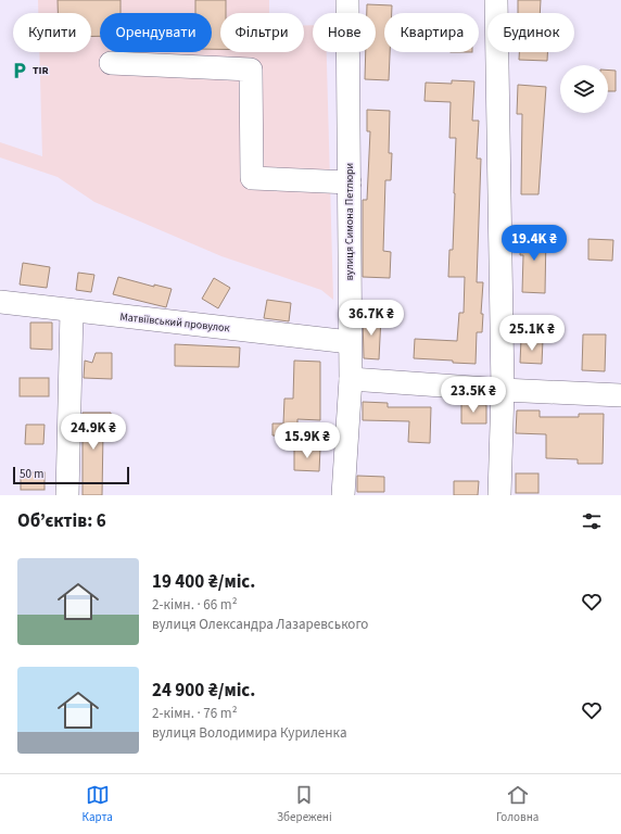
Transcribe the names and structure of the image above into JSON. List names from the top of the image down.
{
  "streets": {
    "street": ["вулиця Симона Петлюри", "Матвіївський провулок"]
  },
  "crossings": [
    ["вулиця Симона Петлюри", "Матвіївський провулок"]
  ],
  "places": {
    "parking": ["TIR"]
  },
  "scale_bar": "50 m",
  "page": {
    "chip": [
      "Купити",
      "Орендувати",
      "Фільтри",
      "Нове",
      "Квартира",
      "Будинок"
    ],
    "price": [
      "19.4K ₴",
      "36.7K ₴",
      "25.1K ₴",
      "23.5K ₴",
      "24.9K ₴",
      "15.9K ₴"
    ],
    "scale": "50 m",
    "heading": "Об’єктів: 6",
    "list": [
      {
        "name": "19 400 ₴/міс.",
        "note": "2-кімн. · 66 m² · вулиця Олександра Лазаревського"
      },
      {
        "name": "24 900 ₴/міс.",
        "note": "2-кімн. · 76 m² · вулиця Володимира Куриленка"
      }
    ],
    "tabs": ["Карта", "Збережені", "Головна"]
  }
}
